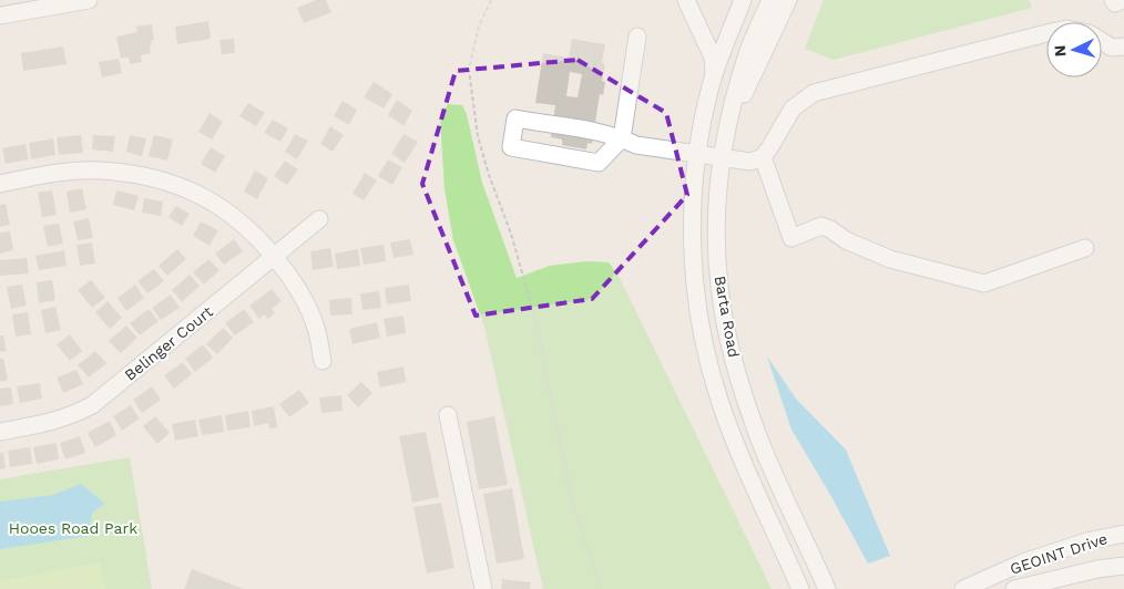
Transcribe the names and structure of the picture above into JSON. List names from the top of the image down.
{
  "streets": {
    "street": ["Barta Road", "Belinger Court", "GEOINT Drive"]
  },
  "parks": ["Hooes Road Park"],
  "north": "left"
}
